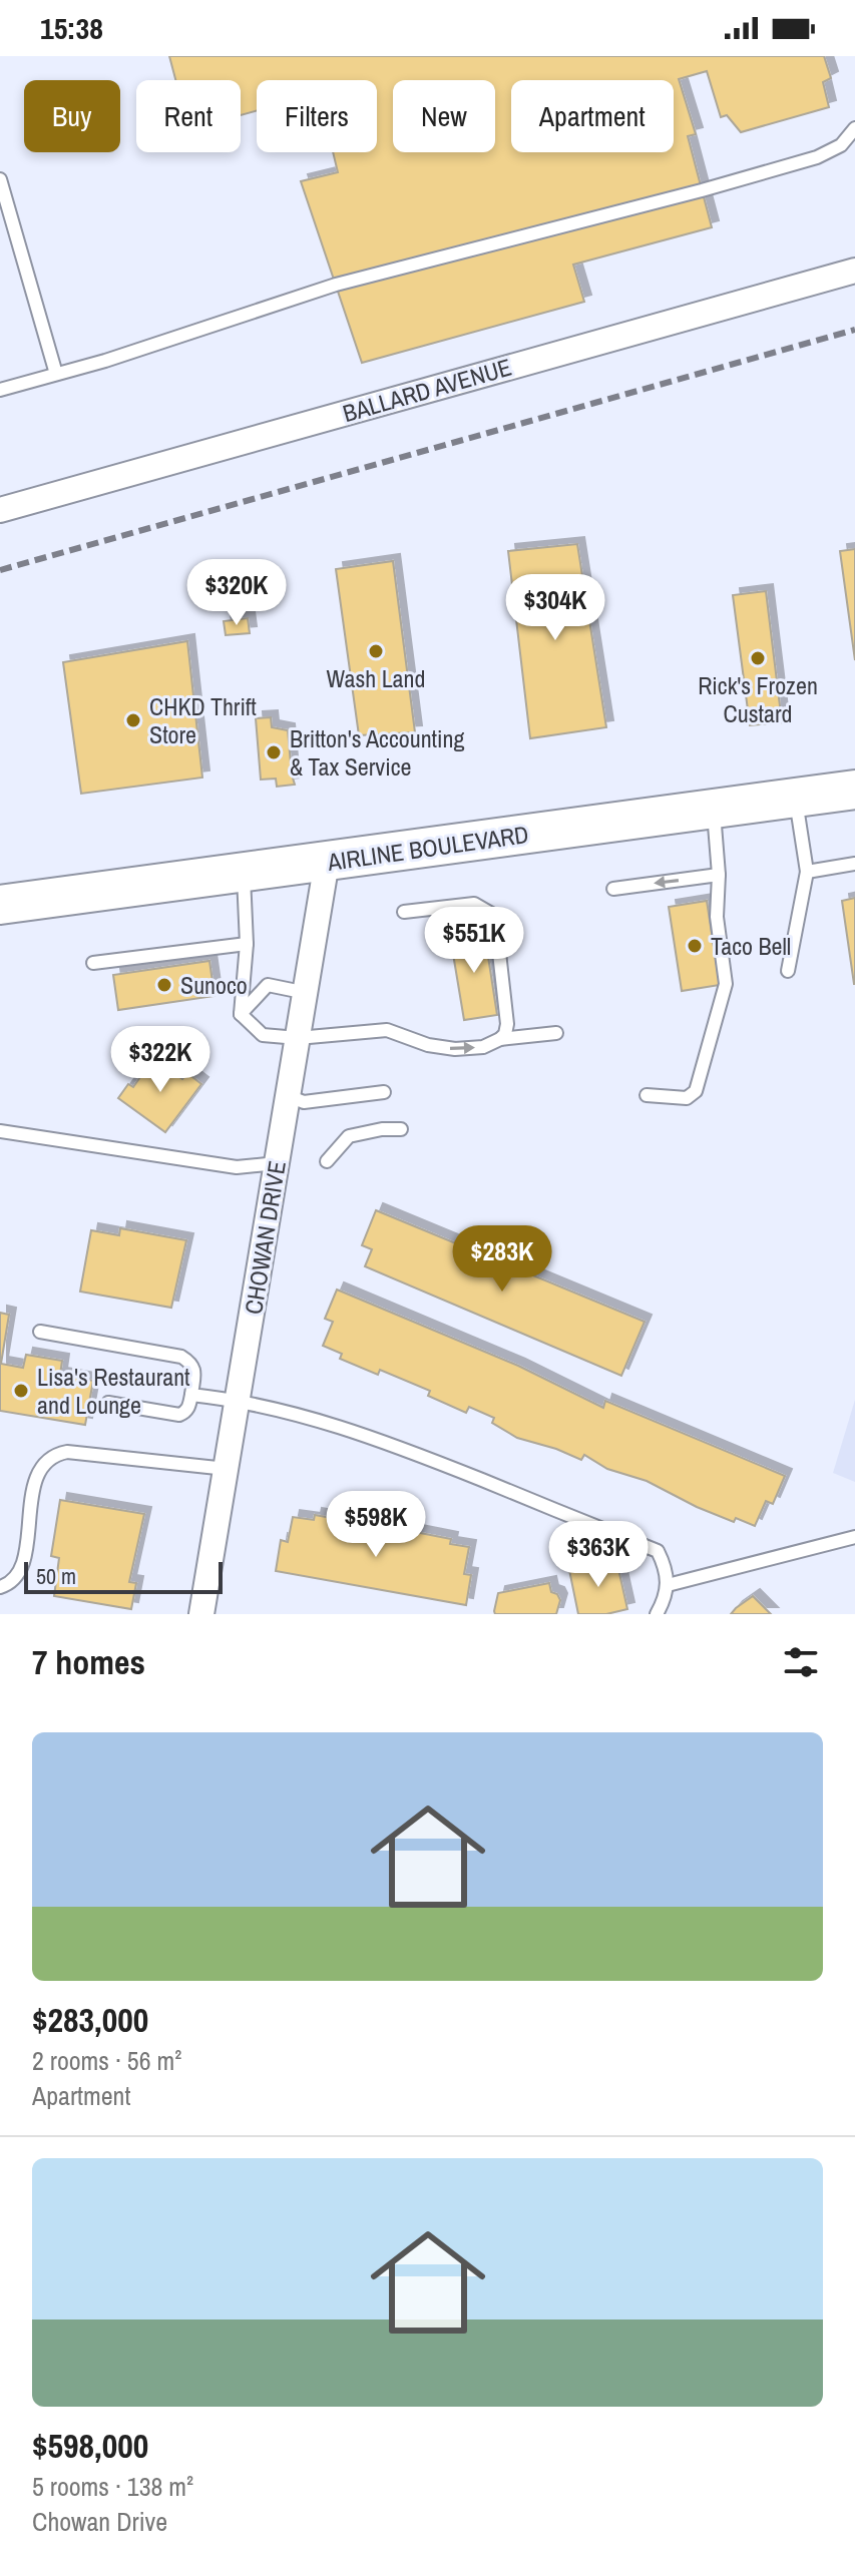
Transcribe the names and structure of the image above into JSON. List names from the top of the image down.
{
  "streets": {
    "main road": ["AIRLINE BOULEVARD"],
    "street": ["BALLARD AVENUE", "CHOWAN DRIVE"]
  },
  "crossings": [
    ["AIRLINE BOULEVARD", "CHOWAN DRIVE"]
  ],
  "places": [
    "Wash Land",
    "Rick's Frozen Custard",
    "CHKD Thrift Store",
    "Britton's Accounting & Tax Service",
    "Taco Bell",
    "Sunoco",
    "Lisa's Restaurant and Lounge"
  ],
  "scale_bar": "50 m",
  "page": {
    "status": "15:38",
    "chip": [
      "Buy",
      "Rent",
      "Filters",
      "New",
      "Apartment"
    ],
    "price": [
      "$320K",
      "$304K",
      "$551K",
      "$322K",
      "$283K",
      "$598K",
      "$363K"
    ],
    "scale": "50 m",
    "heading": "7 homes",
    "list": [
      {
        "name": "$283,000",
        "note": "2 rooms · 56 m² · Apartment"
      },
      {
        "name": "$598,000",
        "note": "5 rooms · 138 m² · Chowan Drive"
      }
    ]
  }
}
